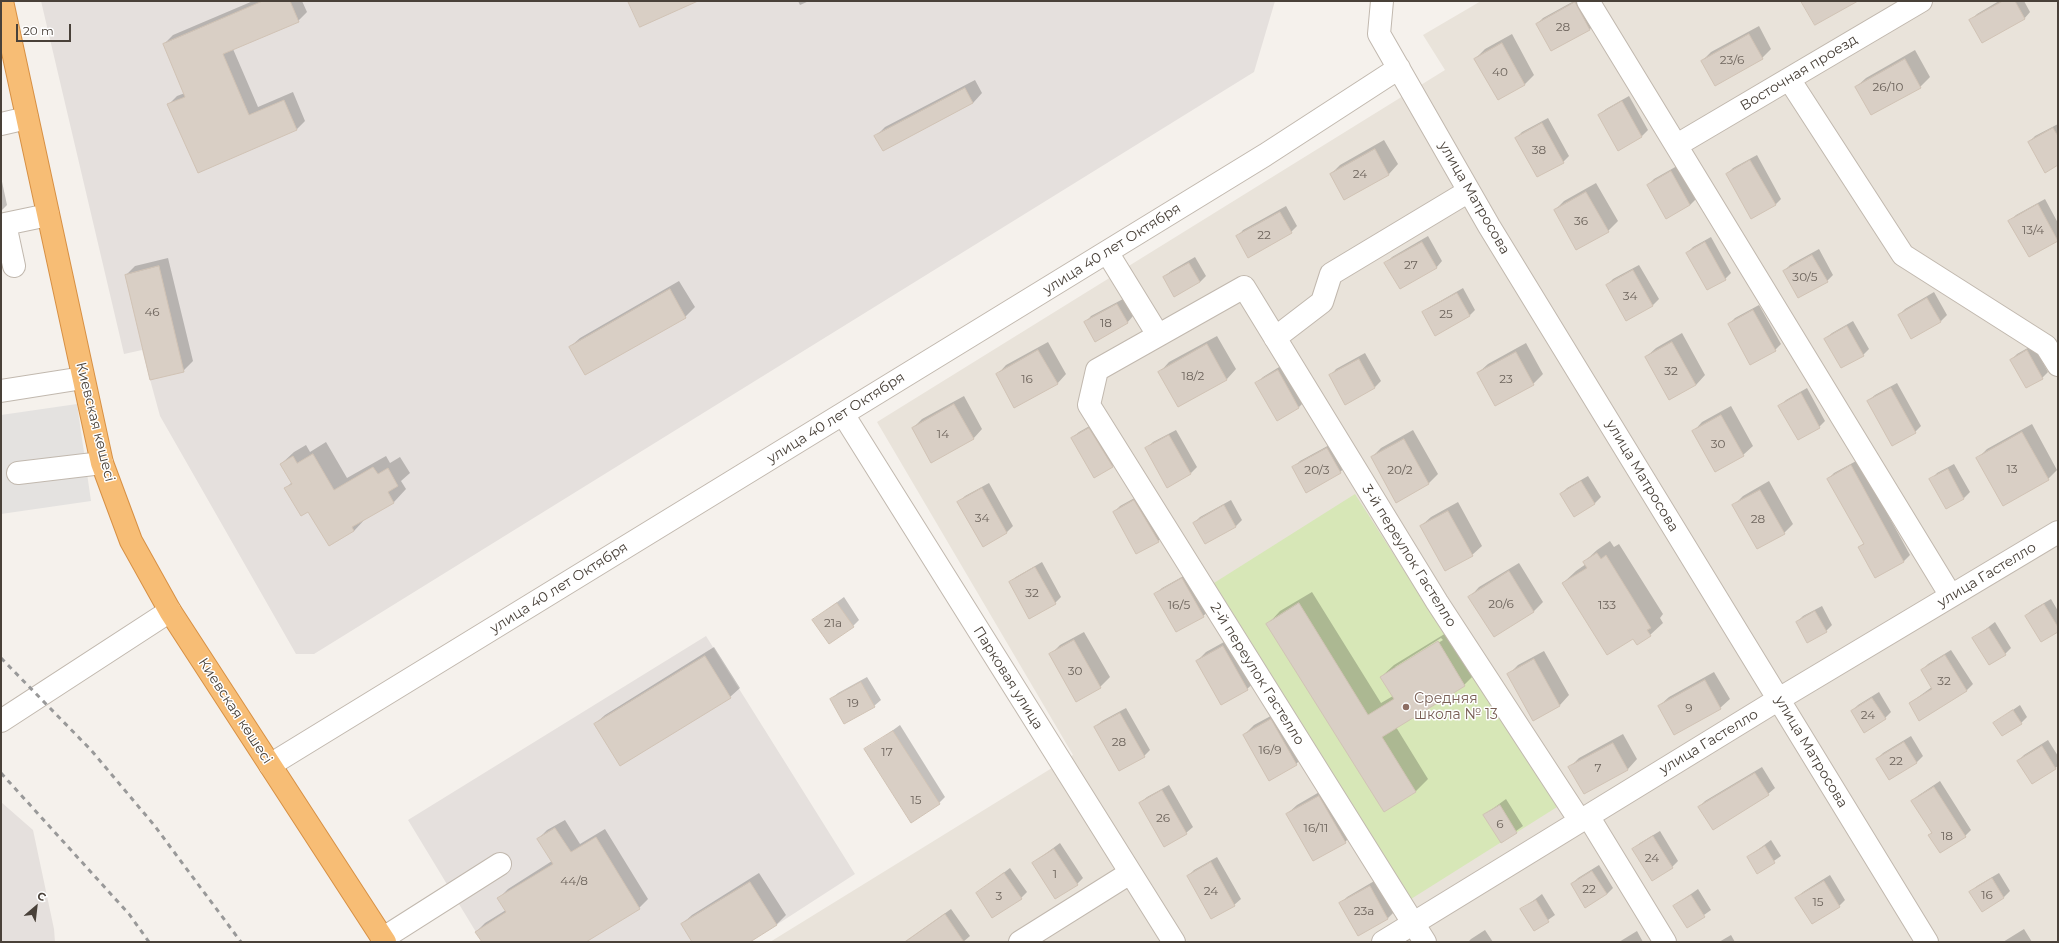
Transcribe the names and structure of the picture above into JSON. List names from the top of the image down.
{
  "streets": {
    "highway": ["Киевская көшесі"],
    "street": [
      "Восточная проезд",
      "улица Матросова",
      "улица 40 лет Октября",
      "3-й переулок Гастелло",
      "улица Гастелло",
      "2-й переулок Гастелло",
      "Парковая улица"
    ]
  },
  "crossings": [
    ["улица Матросова", "улица 40 лет Октября"],
    ["улица Матросова", "улица Гастелло"],
    ["улица 40 лет Октября", "Киевская көшесі"],
    ["улица 40 лет Октября", "Парковая улица"],
    ["3-й переулок Гастелло", "улица Гастелло"],
    ["3-й переулок Гастелло", "2-й переулок Гастелло"],
    ["улица Гастелло", "2-й переулок Гастелло"]
  ],
  "places": ["Средняя школа № 13"],
  "house_numbers": [
    "28",
    "23/6",
    "40",
    "26/10",
    "38",
    "24",
    "36",
    "13/4",
    "22",
    "27",
    "30/5",
    "34",
    "46",
    "25",
    "18",
    "32",
    "18/2",
    "16",
    "23",
    "14",
    "30",
    "13",
    "20/3",
    "20/2",
    "34",
    "28",
    "32",
    "20/6",
    "16/5",
    "133",
    "21а",
    "30",
    "32",
    "19",
    "9",
    "24",
    "28",
    "16/9",
    "17",
    "22",
    "7",
    "15",
    "26",
    "6",
    "16/11",
    "18",
    "24",
    "1",
    "44/8",
    "22",
    "24",
    "16",
    "3",
    "15",
    "23а"
  ],
  "scale_bar": "20 m",
  "north": "top right"
}
